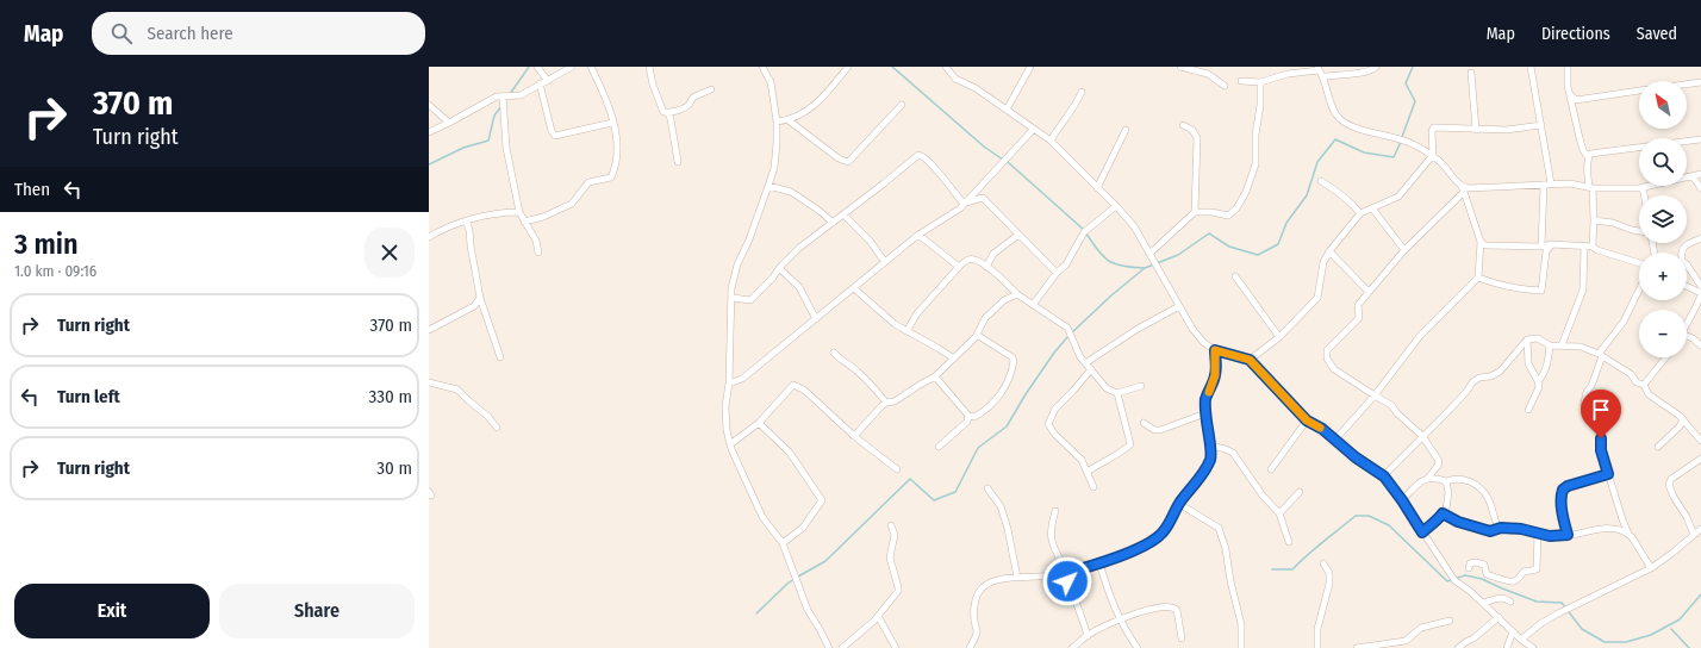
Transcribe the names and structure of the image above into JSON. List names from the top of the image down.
{
  "north": "top left",
  "page": {
    "header": "Map",
    "search": "Search here",
    "nav": ["Map", "Directions", "Saved"],
    "turn": ["370 m", "Turn right"],
    "map_buttons": ["+", "−"],
    "then": "Then",
    "heading": ["3 min", "1.0 km · 09:16"],
    "list": [
      {
        "name": "Turn right",
        "value": "370 m"
      },
      {
        "name": "Turn left",
        "value": "330 m"
      },
      {
        "name": "Turn right",
        "value": "30 m"
      }
    ],
    "buttons": ["Exit", "Share"]
  }
}
